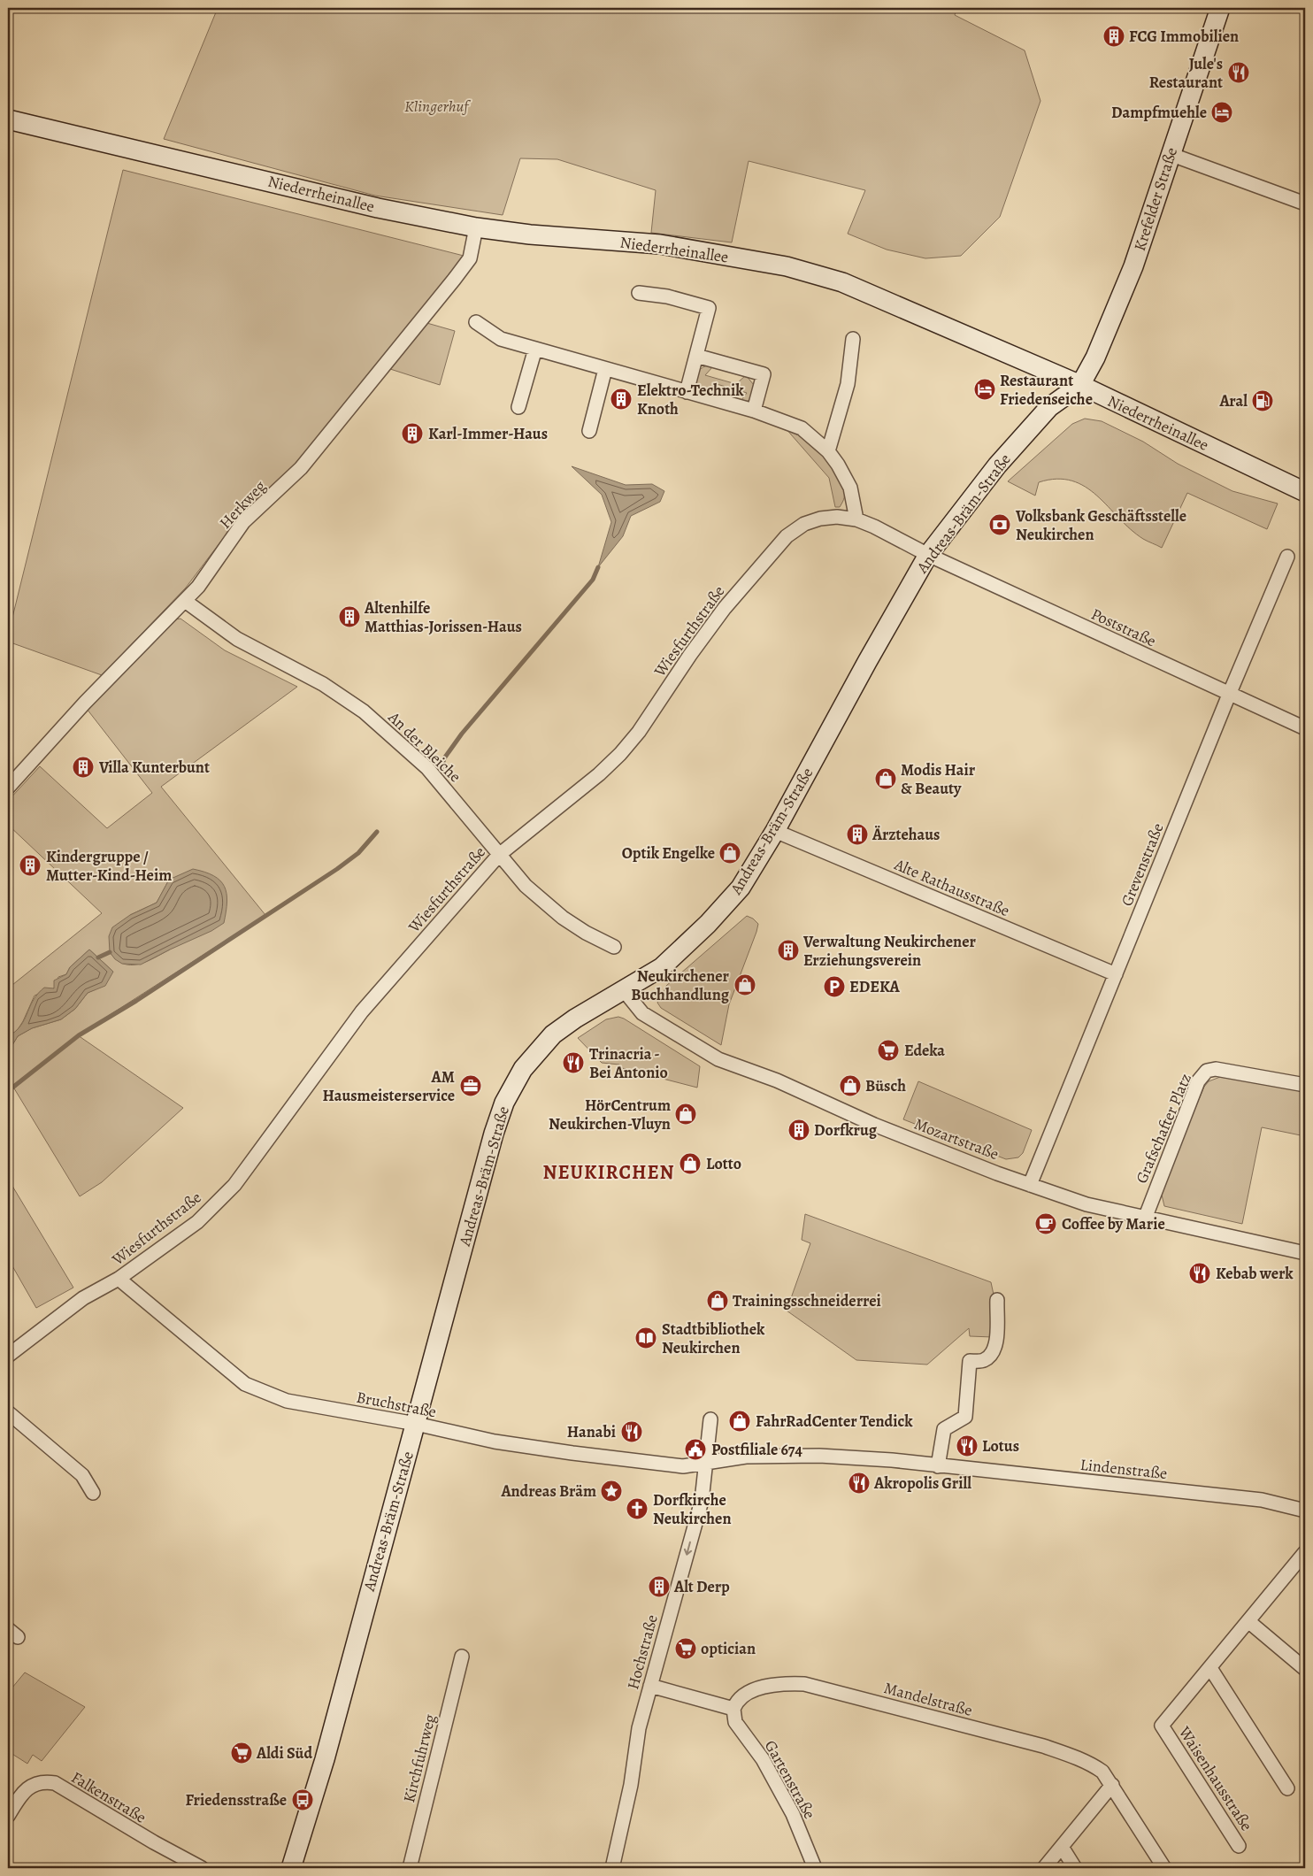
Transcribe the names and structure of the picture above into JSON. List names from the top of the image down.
{
  "streets": {
    "main road": ["Niederrheinallee", "Krefelder Straße", "Andreas-Bräm-Straße"],
    "street": [
      "Herkweg",
      "Poststraße",
      "Wiesfurthstraße",
      "An der Bleiche",
      "Grevenstraße",
      "Alte Rathausstraße",
      "Grafschafter Platz",
      "Mozartstraße",
      "Bruchstraße",
      "Lindenstraße",
      "Hochstraße",
      "Mandelstraße",
      "Kirchfuhrweg",
      "Waisenhausstraße",
      "Gartenstraße",
      "Falkenstraße"
    ]
  },
  "crossings": [
    ["Niederrheinallee", "Krefelder Straße"],
    ["Niederrheinallee", "Herkweg"],
    ["Niederrheinallee", "Andreas-Bräm-Straße"],
    ["Krefelder Straße", "Andreas-Bräm-Straße"],
    ["Herkweg", "An der Bleiche"],
    ["Andreas-Bräm-Straße", "Poststraße"],
    ["Andreas-Bräm-Straße", "Wiesfurthstraße"],
    ["Andreas-Bräm-Straße", "Alte Rathausstraße"],
    ["Andreas-Bräm-Straße", "Mozartstraße"],
    ["Andreas-Bräm-Straße", "Bruchstraße"],
    ["Poststraße", "Wiesfurthstraße"],
    ["Poststraße", "Grevenstraße"],
    ["Wiesfurthstraße", "An der Bleiche"],
    ["Wiesfurthstraße", "Bruchstraße"],
    ["Grevenstraße", "Alte Rathausstraße"],
    ["Grevenstraße", "Mozartstraße"],
    ["Grafschafter Platz", "Mozartstraße"],
    ["Bruchstraße", "Lindenstraße"],
    ["Bruchstraße", "Hochstraße"],
    ["Lindenstraße", "Hochstraße"],
    ["Mandelstraße", "Gartenstraße"]
  ],
  "one_way": ["Hochstraße"],
  "districts": ["NEUKIRCHEN"],
  "parks": ["Klingerhuf"],
  "places": {
    "building": [
      "FCG Immobilien",
      "Elektro-Technik Knoth",
      "Karl-Immer-Haus",
      "Altenhilfe Matthias-Jorissen-Haus",
      "Villa Kunterbunt",
      "Ärztehaus",
      "Kindergruppe / Mutter-Kind-Heim",
      "Verwaltung Neukirchener Erziehungsverein",
      "Dorfkrug",
      "Alt Derp"
    ],
    "restaurant": [
      "Jule's Restaurant",
      "Trinacria - Bei Antonio",
      "Kebab werk",
      "Hanabi",
      "Lotus",
      "Akropolis Grill"
    ],
    "hotel": ["Dampfmuehle", "Restaurant Friedenseiche"],
    "fuel station": ["Aral"],
    "bank": ["Volksbank Geschäftsstelle Neukirchen"],
    "shop": [
      "Modis Hair & Beauty",
      "Optik Engelke",
      "Neukirchener Buchhandlung",
      "Büsch",
      "HörCentrum Neukirchen-Vluyn",
      "Lotto",
      "Trainingsschneiderrei",
      "FahrRadCenter Tendick"
    ],
    "parking": ["EDEKA"],
    "supermarket": ["Edeka", "optician", "Aldi Süd"],
    "office": ["AM Hausmeisterservice"],
    "cafe": ["Coffee by Marie"],
    "library": ["Stadtbibliothek Neukirchen"],
    "public building": ["Postfiliale 674"],
    "place": ["Andreas Bräm"],
    "church": ["Dorfkirche Neukirchen"],
    "bus stop": ["Friedensstraße"]
  }
}
